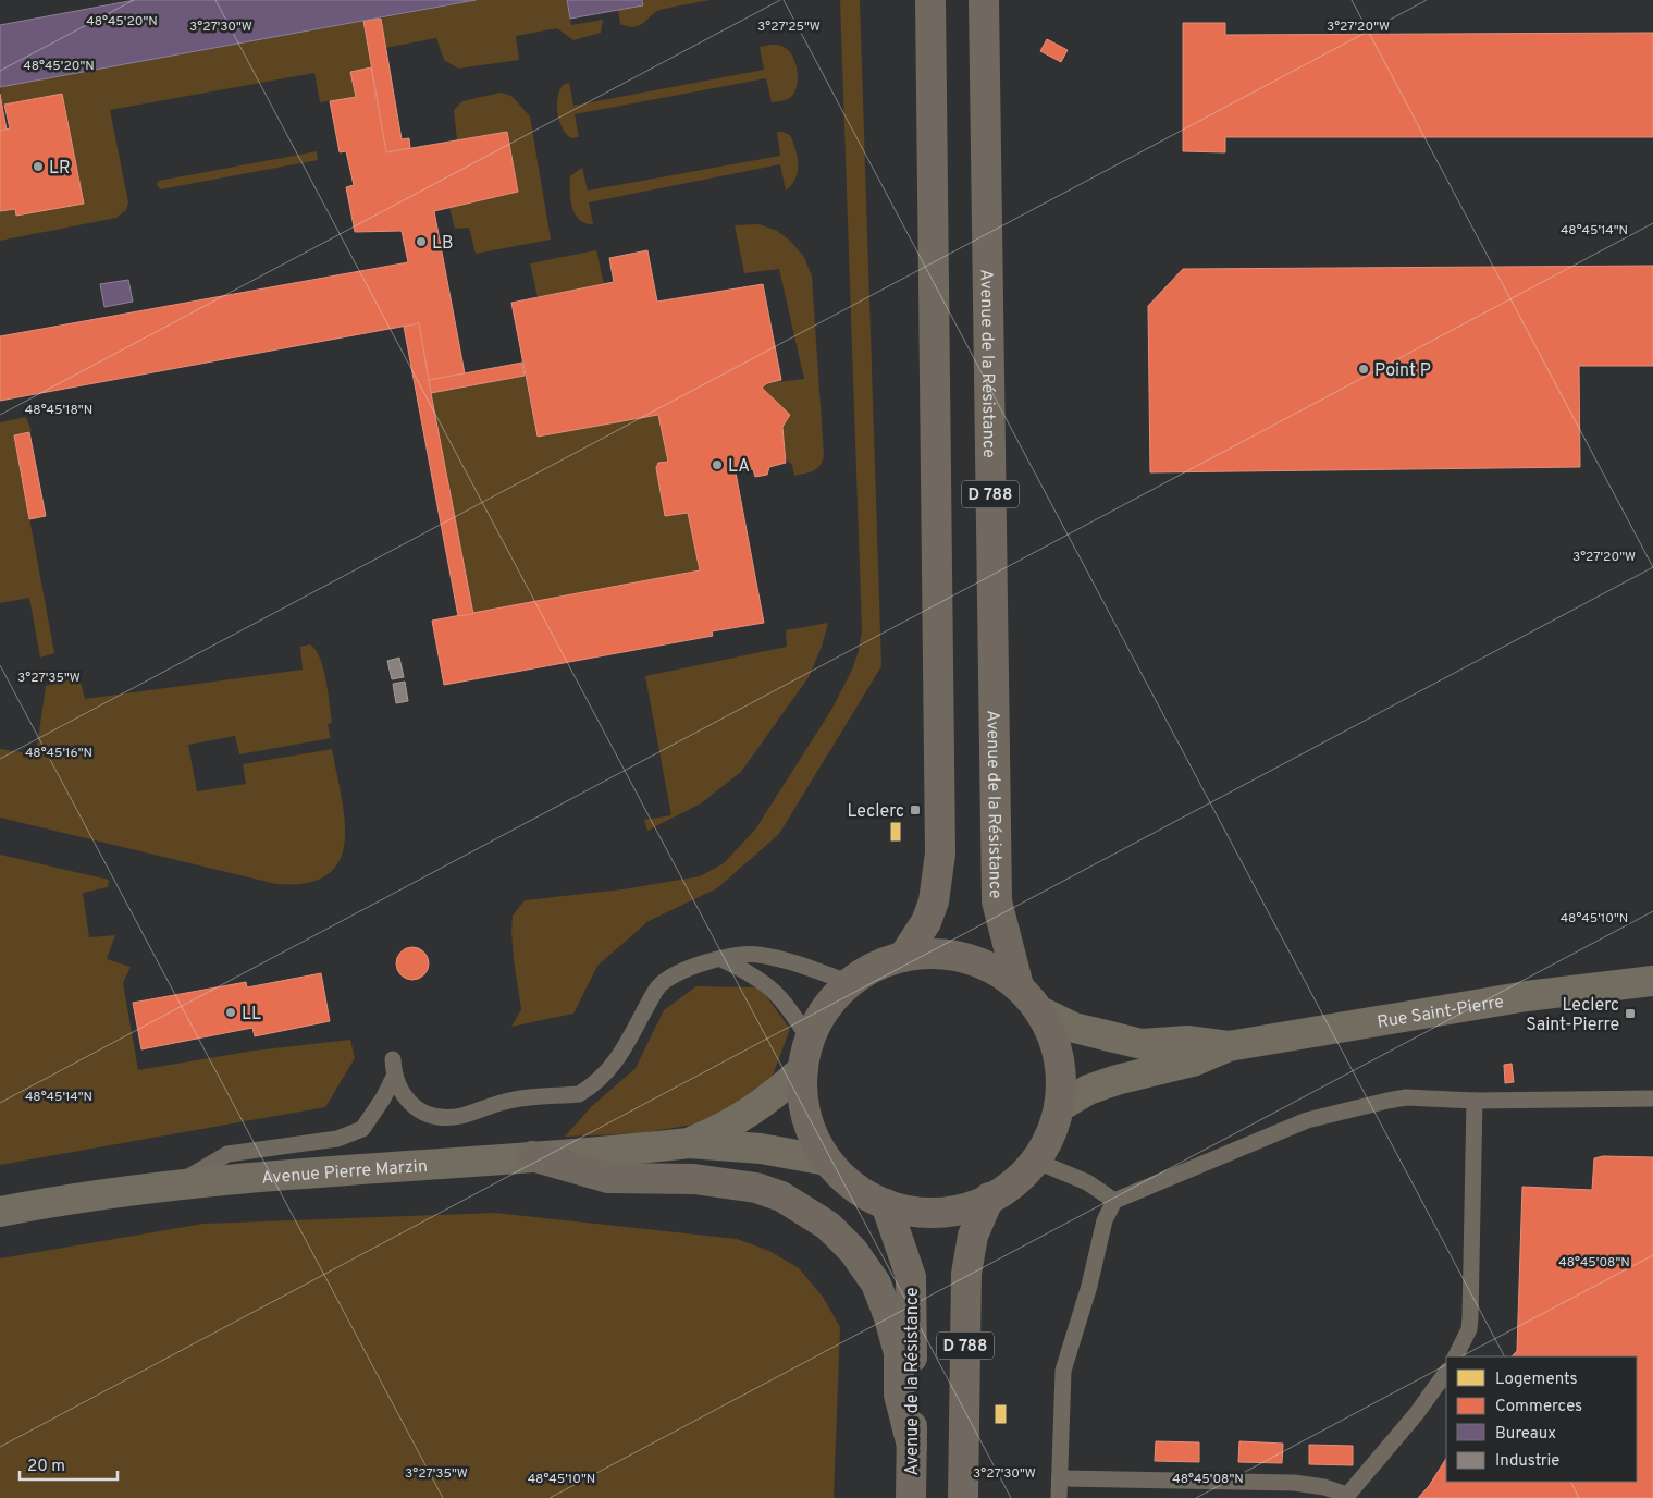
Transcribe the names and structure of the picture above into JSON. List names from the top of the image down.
{
  "streets": {
    "main road": [
      "Avenue de la Résistance",
      "D 788",
      "Rue Saint-Pierre",
      "Avenue Pierre Marzin"
    ]
  },
  "places": {
    "other": [
      "LR",
      "LB",
      "Point P",
      "LA",
      "LL"
    ],
    "transit": ["Leclerc", "Leclerc Saint-Pierre"]
  },
  "legend": [
    "Logements",
    "Commerces",
    "Bureaux",
    "Industrie"
  ],
  "scale_bar": "20 m",
  "coordinates": [
    "48°45'20\"N",
    "3°27'30\"W",
    "3°27'25\"W",
    "3°27'20\"W",
    "48°45'14\"N",
    "48°45'18\"N",
    "3°27'35\"W",
    "48°45'16\"N",
    "48°45'10\"N",
    "48°45'08\"N"
  ]
}
